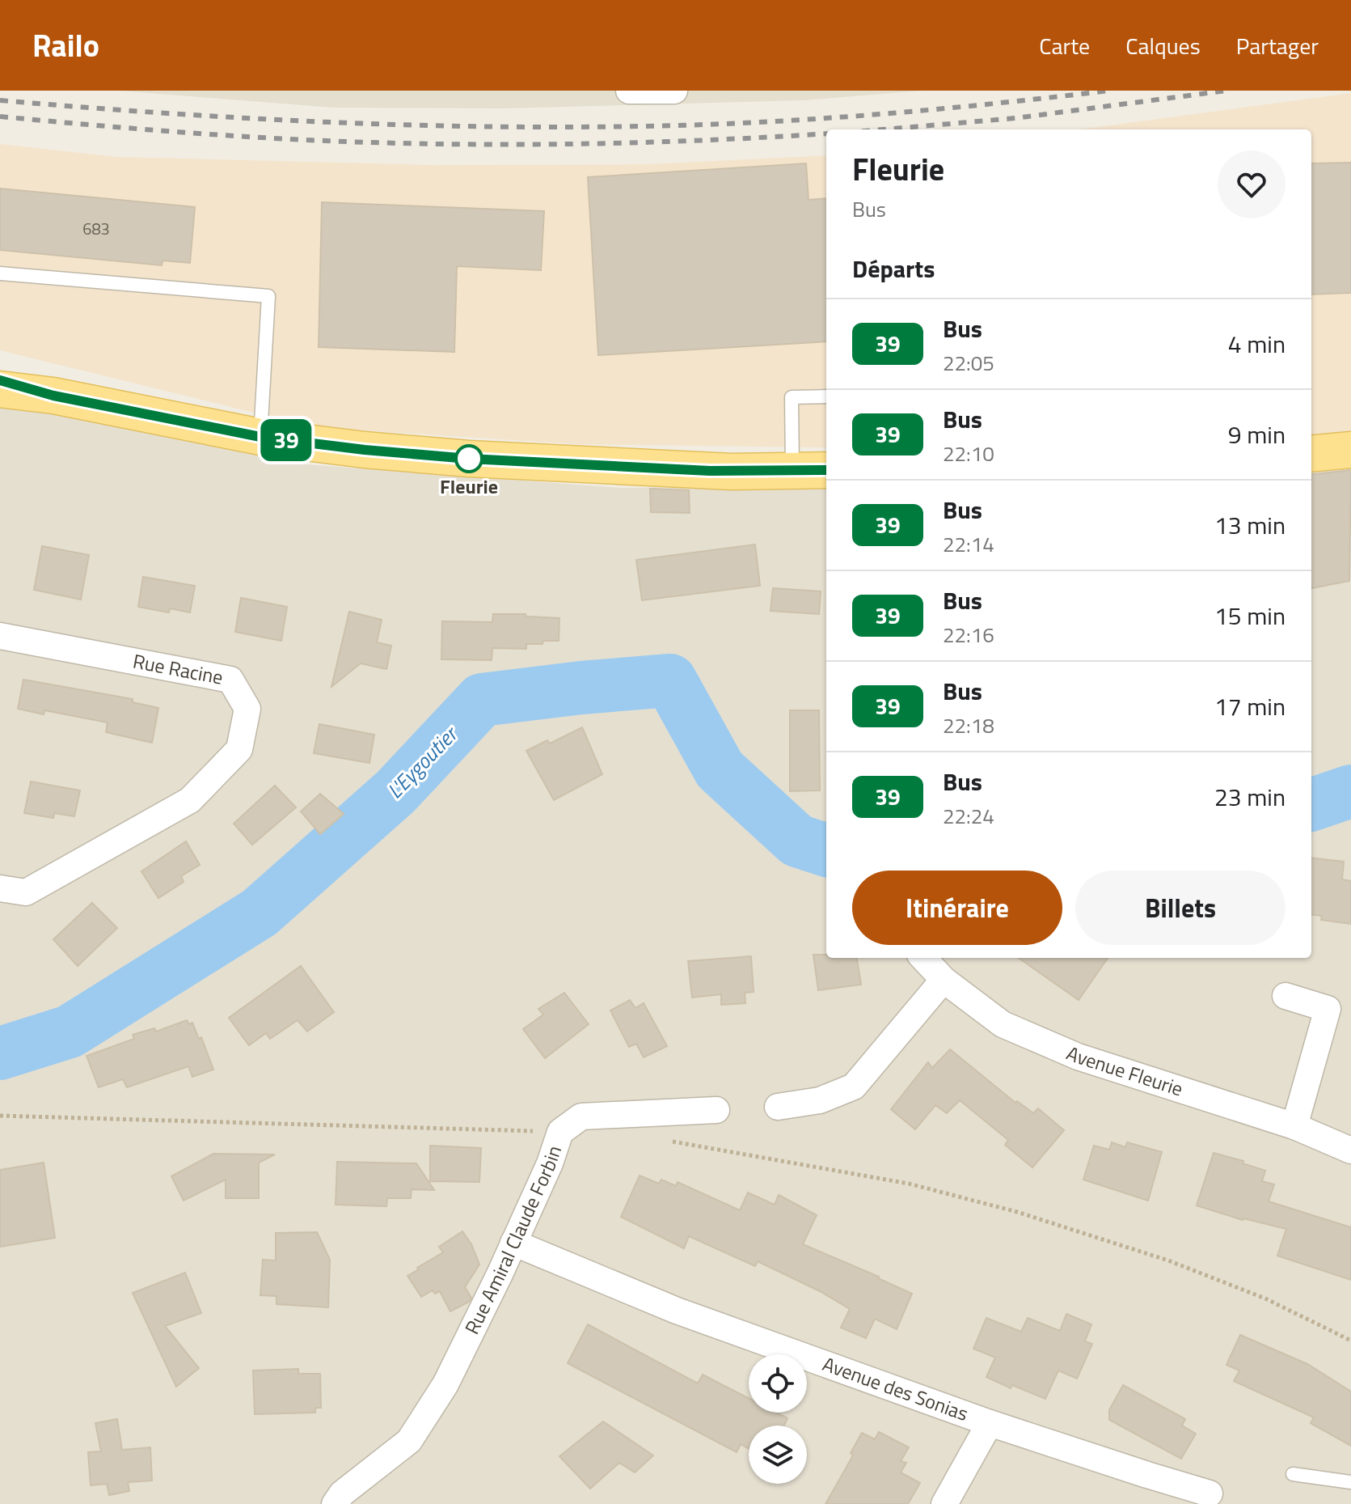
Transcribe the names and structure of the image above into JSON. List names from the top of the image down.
{
  "streets": {
    "street": [
      "Rue Racine",
      "Avenue Fleurie",
      "Rue Amiral Claude Forbin",
      "Avenue des Sonias"
    ]
  },
  "crossings": [
    ["Rue Amiral Claude Forbin", "Avenue des Sonias"]
  ],
  "water": ["L'Eygoutier"],
  "places": ["Fleurie"],
  "lines": ["bus line 39"],
  "house_numbers": ["683"],
  "page": {
    "header": "Railo",
    "nav": ["Carte", "Calques", "Partager"],
    "on_map": "39",
    "heading": [
      ["Fleurie", "Bus"],
      "Départs"
    ],
    "list": [
      {
        "mark": "39",
        "name": "Bus",
        "note": "22:05",
        "value": "4 min"
      },
      {
        "mark": "39",
        "name": "Bus",
        "note": "22:10",
        "value": "9 min"
      },
      {
        "mark": "39",
        "name": "Bus",
        "note": "22:14",
        "value": "13 min"
      },
      {
        "mark": "39",
        "name": "Bus",
        "note": "22:16",
        "value": "15 min"
      },
      {
        "mark": "39",
        "name": "Bus",
        "note": "22:18",
        "value": "17 min"
      },
      {
        "mark": "39",
        "name": "Bus",
        "note": "22:24",
        "value": "23 min"
      }
    ],
    "buttons": ["Itinéraire", "Billets"]
  }
}
